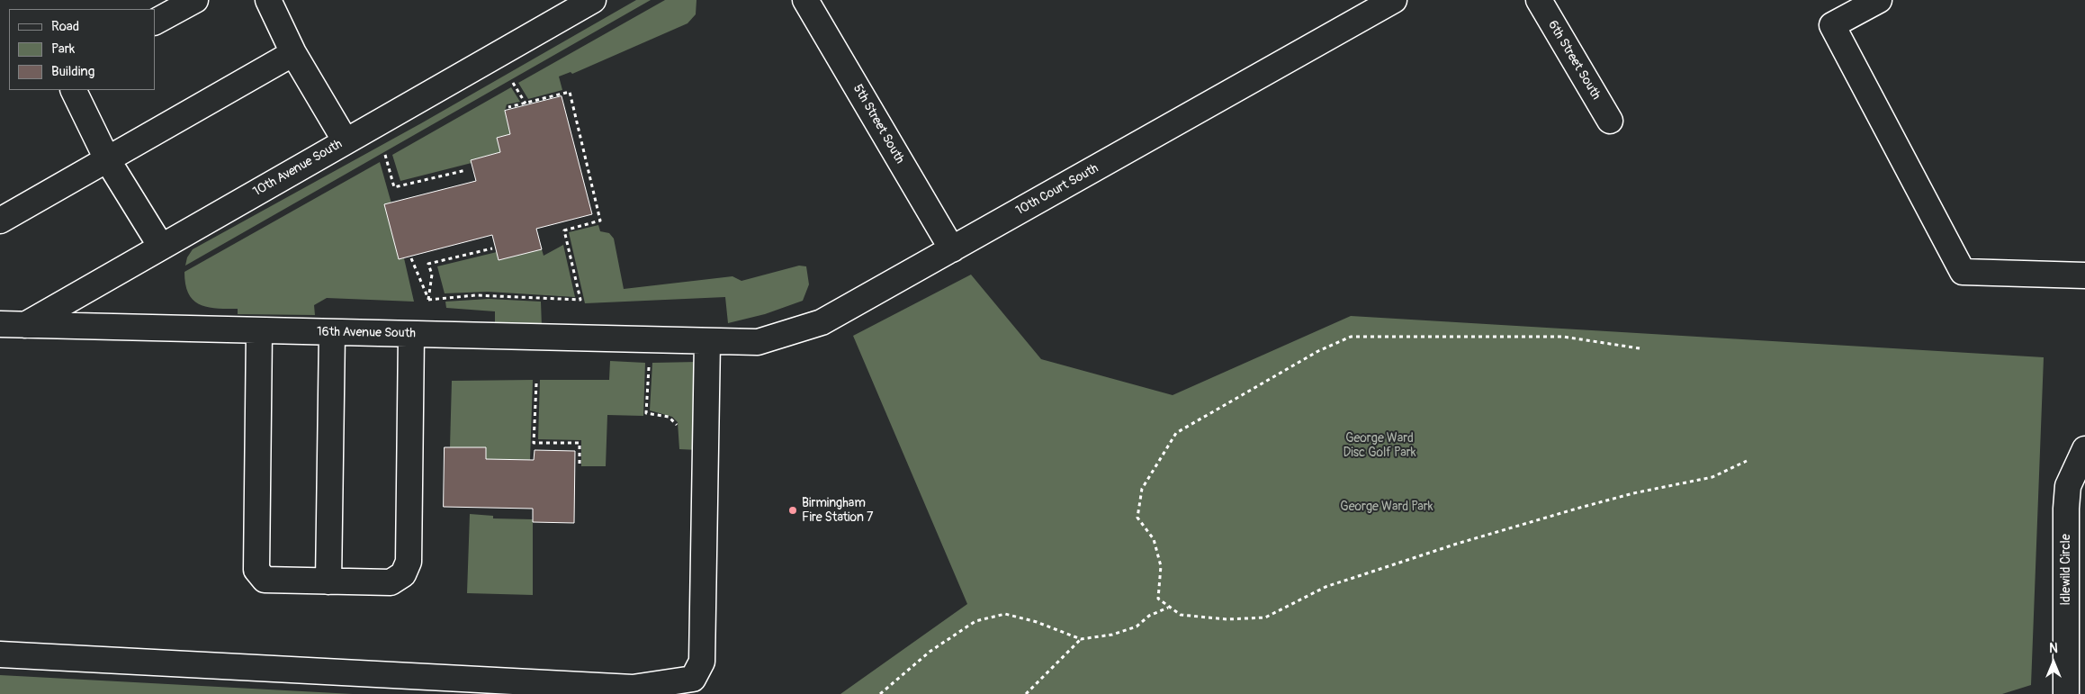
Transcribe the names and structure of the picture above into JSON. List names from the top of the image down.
{
  "streets": {
    "street": [
      "6th Street South",
      "5th Street South",
      "10th Avenue South",
      "10th Court South",
      "16th Avenue South",
      "Idlewild Circle"
    ]
  },
  "crossings": [
    ["5th Street South", "10th Court South"],
    ["10th Avenue South", "16th Avenue South"],
    ["10th Court South", "16th Avenue South"]
  ],
  "parks": ["George Ward Disc Golf Park", "George Ward Park"],
  "places": ["Birmingham Fire Station 7"],
  "legend": ["Road", "Park", "Building"],
  "north": "top"
}
